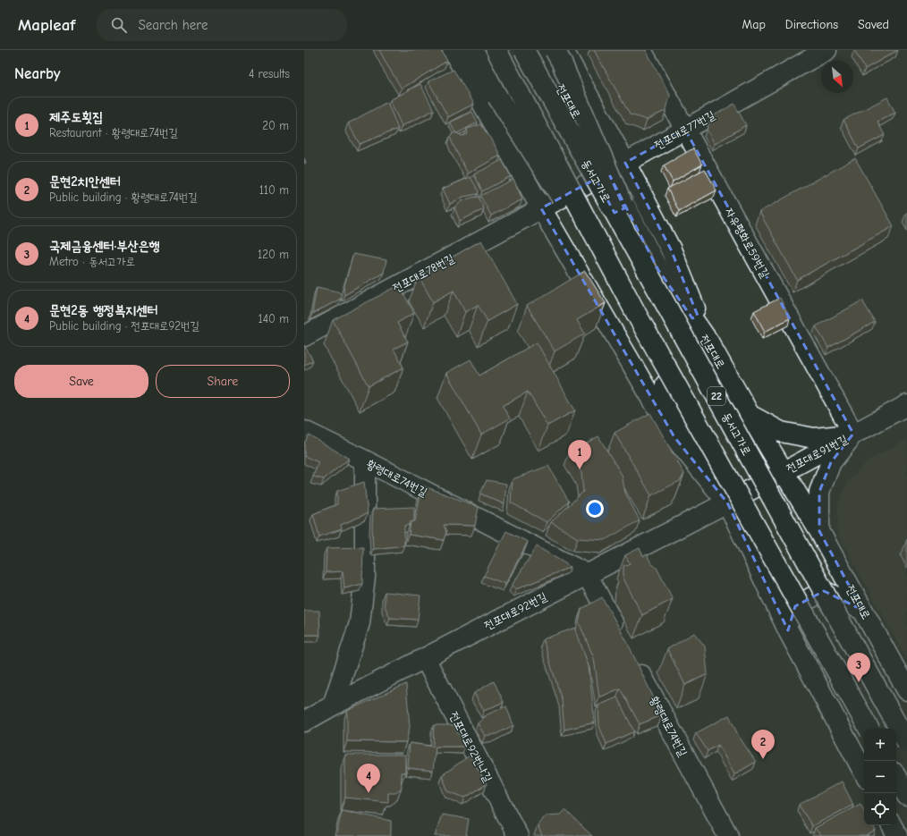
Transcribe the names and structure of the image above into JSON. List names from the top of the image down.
{
  "streets": {
    "main road": [
      "전포대로",
      "전포대로77번길",
      "동서고가로",
      "자유평화로59번길",
      "전포대로78번길",
      "22",
      "전포대로91번길",
      "황령대로74번길",
      "전포대로92번길",
      "전포대로92번나길"
    ]
  },
  "crossings": [
    ["전포대로", "전포대로77번길"],
    ["전포대로", "전포대로91번길"],
    ["전포대로77번길", "자유평화로59번길"],
    ["전포대로77번길", "전포대로78번길"],
    ["자유평화로59번길", "전포대로91번길"],
    ["전포대로91번길", "전포대로92번길"],
    ["황령대로74번길", "전포대로92번길"],
    ["전포대로92번길", "전포대로92번나길"]
  ],
  "north": "bottom right",
  "page": {
    "header": "Mapleaf",
    "search": "Search here",
    "nav": ["Map", "Directions", "Saved"],
    "heading": ["Nearby", "4 results"],
    "list": [
      {
        "mark": "1",
        "name": "제주도횟집",
        "note": "Restaurant · 황령대로74번길",
        "value": "20 m"
      },
      {
        "mark": "2",
        "name": "문현2치안센터",
        "note": "Public building · 황령대로74번길",
        "value": "110 m"
      },
      {
        "mark": "3",
        "name": "국제금융센터·부산은행",
        "note": "Metro · 동서고가로",
        "value": "120 m"
      },
      {
        "mark": "4",
        "name": "문현2동 행정복지센터",
        "note": "Public building · 전포대로92번길",
        "value": "140 m"
      }
    ],
    "buttons": ["Save", "Share"],
    "pins": [
      "1",
      "3",
      "2",
      "4"
    ],
    "map_buttons": ["+", "−"]
  }
}
